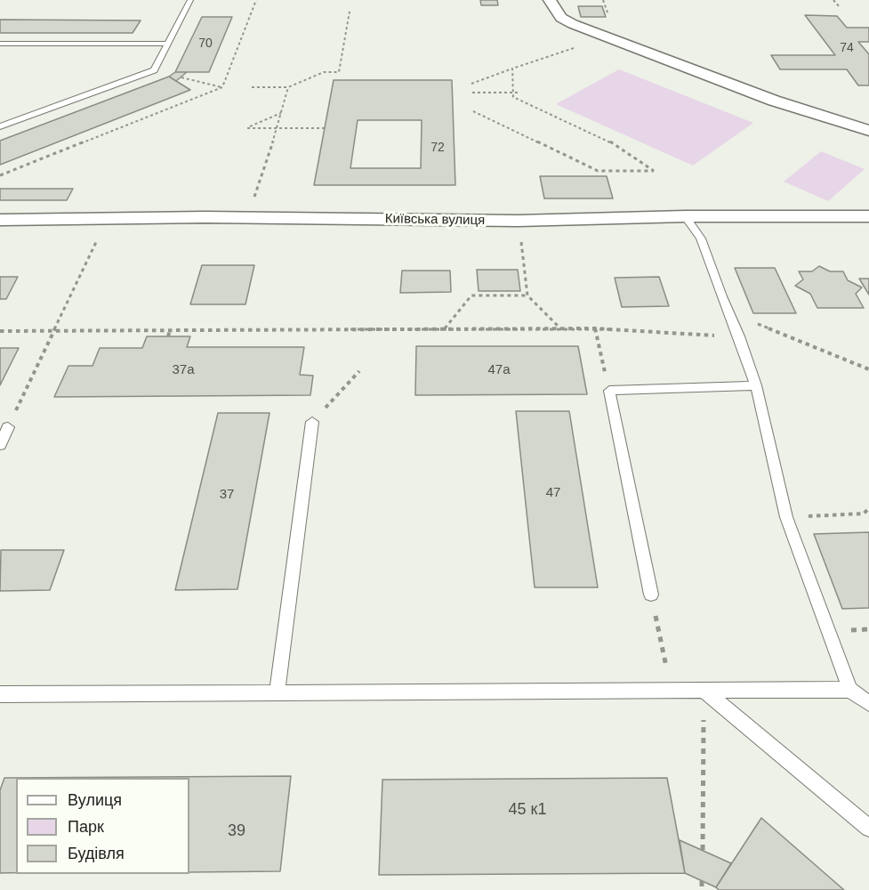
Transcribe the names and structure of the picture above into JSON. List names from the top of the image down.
{
  "streets": {
    "street": ["Київська вулиця"]
  },
  "house_numbers": [
    "70",
    "74",
    "72",
    "37а",
    "47а",
    "47",
    "37",
    "45 к1",
    "39"
  ],
  "legend": ["Вулиця", "Парк", "Будівля"]
}
